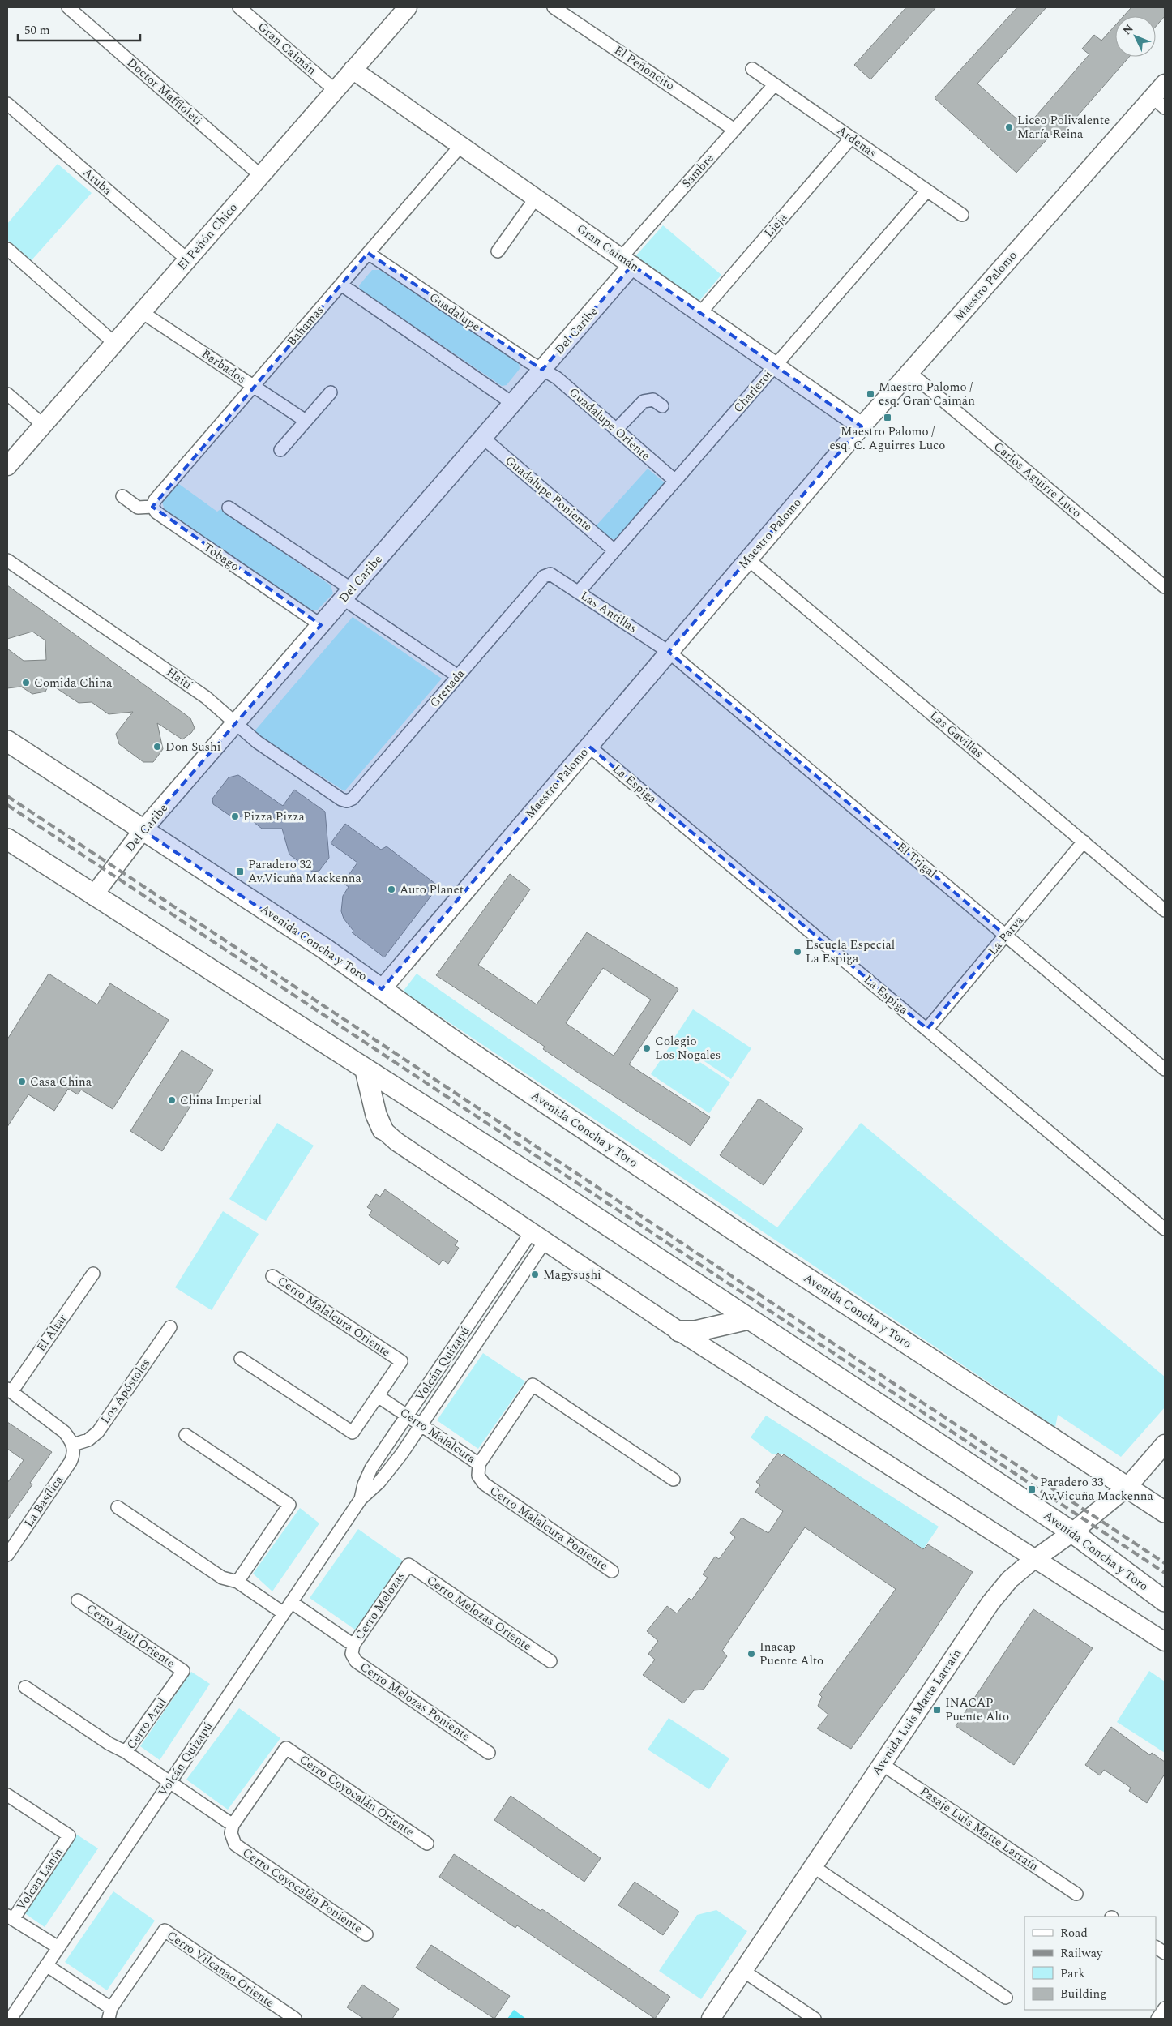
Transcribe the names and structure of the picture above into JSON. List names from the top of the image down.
{
  "streets": {
    "main road": ["Avenida Concha y Toro"],
    "street": [
      "Gran Caimán",
      "El Peñoncito",
      "Doctor Maffioleti",
      "Ardenas",
      "Sambre",
      "Aruba",
      "Lieja",
      "El Peñón Chico",
      "Maestro Palomo",
      "Guadalupe",
      "Bahamas",
      "Del Caribe",
      "Barbados",
      "Charleroi",
      "Guadalupe Oriente",
      "Carlos Aguirre Luco",
      "Guadalupe Poniente",
      "Tobago",
      "Las Antillas",
      "Haití",
      "Grenada",
      "Las Gavillas",
      "La Espiga",
      "El Trigal",
      "La Parva",
      "Cerro Malalcura Oriente",
      "El Altar",
      "Volcán Quizapú",
      "Los Apóstoles",
      "Cerro Malalcura",
      "La Basílica",
      "Cerro Malalcura Poniente",
      "Cerro Melozas",
      "Cerro Melozas Oriente",
      "Cerro Azul Oriente",
      "Cerro Melozas Poniente",
      "Avenida Luis Matte Larraín",
      "Cerro Azul",
      "Cerro Coyocalán Oriente",
      "Pasaje Luis Matte Larraín",
      "Volcán Lanín",
      "Cerro Coyocalán Poniente",
      "Cerro Vilcanao Oriente"
    ]
  },
  "crossings": [
    ["Gran Caimán", "Sambre"],
    ["Gran Caimán", "Lieja"],
    ["Gran Caimán", "El Peñón Chico"],
    ["Gran Caimán", "Maestro Palomo"],
    ["Gran Caimán", "Bahamas"],
    ["Gran Caimán", "Del Caribe"],
    ["Gran Caimán", "Charleroi"],
    ["El Peñoncito", "Sambre"],
    ["Doctor Maffioleti", "El Peñón Chico"],
    ["Ardenas", "Sambre"],
    ["Ardenas", "Lieja"],
    ["Ardenas", "Charleroi"],
    ["Sambre", "Del Caribe"],
    ["Aruba", "El Peñón Chico"],
    ["El Peñón Chico", "Barbados"],
    ["Maestro Palomo", "Carlos Aguirre Luco"],
    ["Maestro Palomo", "Las Antillas"],
    ["Maestro Palomo", "Las Gavillas"],
    ["Maestro Palomo", "La Espiga"],
    ["Maestro Palomo", "El Trigal"],
    ["Maestro Palomo", "Avenida Concha y Toro"],
    ["Guadalupe", "Bahamas"],
    ["Guadalupe", "Del Caribe"],
    ["Guadalupe", "Guadalupe Oriente"],
    ["Bahamas", "Barbados"],
    ["Bahamas", "Tobago"],
    ["Del Caribe", "Guadalupe Oriente"],
    ["Del Caribe", "Guadalupe Poniente"],
    ["Del Caribe", "Tobago"],
    ["Del Caribe", "Haití"],
    ["Del Caribe", "Avenida Concha y Toro"],
    ["Charleroi", "Guadalupe Oriente"],
    ["Charleroi", "Guadalupe Poniente"],
    ["Charleroi", "Las Antillas"],
    ["Las Antillas", "Grenada"],
    ["Las Antillas", "El Trigal"],
    ["Haití", "Grenada"],
    ["Las Gavillas", "La Parva"],
    ["La Espiga", "La Parva"],
    ["El Trigal", "La Parva"],
    ["Avenida Concha y Toro", "Avenida Luis Matte Larraín"],
    ["Cerro Malalcura Oriente", "Cerro Malalcura"],
    ["Volcán Quizapú", "Cerro Malalcura"],
    ["Volcán Quizapú", "Cerro Melozas"],
    ["Volcán Quizapú", "Cerro Azul"],
    ["Volcán Quizapú", "Volcán Lanín"],
    ["Los Apóstoles", "La Basílica"],
    ["Cerro Malalcura", "Cerro Malalcura Poniente"],
    ["Cerro Melozas", "Cerro Melozas Oriente"],
    ["Cerro Melozas", "Cerro Melozas Poniente"],
    ["Cerro Azul Oriente", "Cerro Azul"],
    ["Avenida Luis Matte Larraín", "Pasaje Luis Matte Larraín"],
    ["Cerro Azul", "Cerro Coyocalán Oriente"],
    ["Cerro Azul", "Cerro Coyocalán Poniente"],
    ["Cerro Coyocalán Oriente", "Cerro Coyocalán Poniente"]
  ],
  "places": {
    "other": [
      "Liceo Polivalente María Reina",
      "Comida China",
      "Don Sushi",
      "Pizza Pizza",
      "Auto Planet",
      "Escuela Especial La Espiga",
      "Colegio Los Nogales",
      "Casa China",
      "China Imperial",
      "Magysushi",
      "Inacap Puente Alto"
    ],
    "transit": [
      "Maestro Palomo / esq. Gran Caimán",
      "Maestro Palomo / esq. C. Aguirres Luco",
      "Paradero 32 Av.Vicuña Mackenna",
      "Paradero 33 Av.Vicuña Mackenna",
      "INACAP Puente Alto"
    ]
  },
  "legend": [
    "Road",
    "Railway",
    "Park",
    "Building"
  ],
  "scale_bar": "50 m",
  "north": "top left"
}
